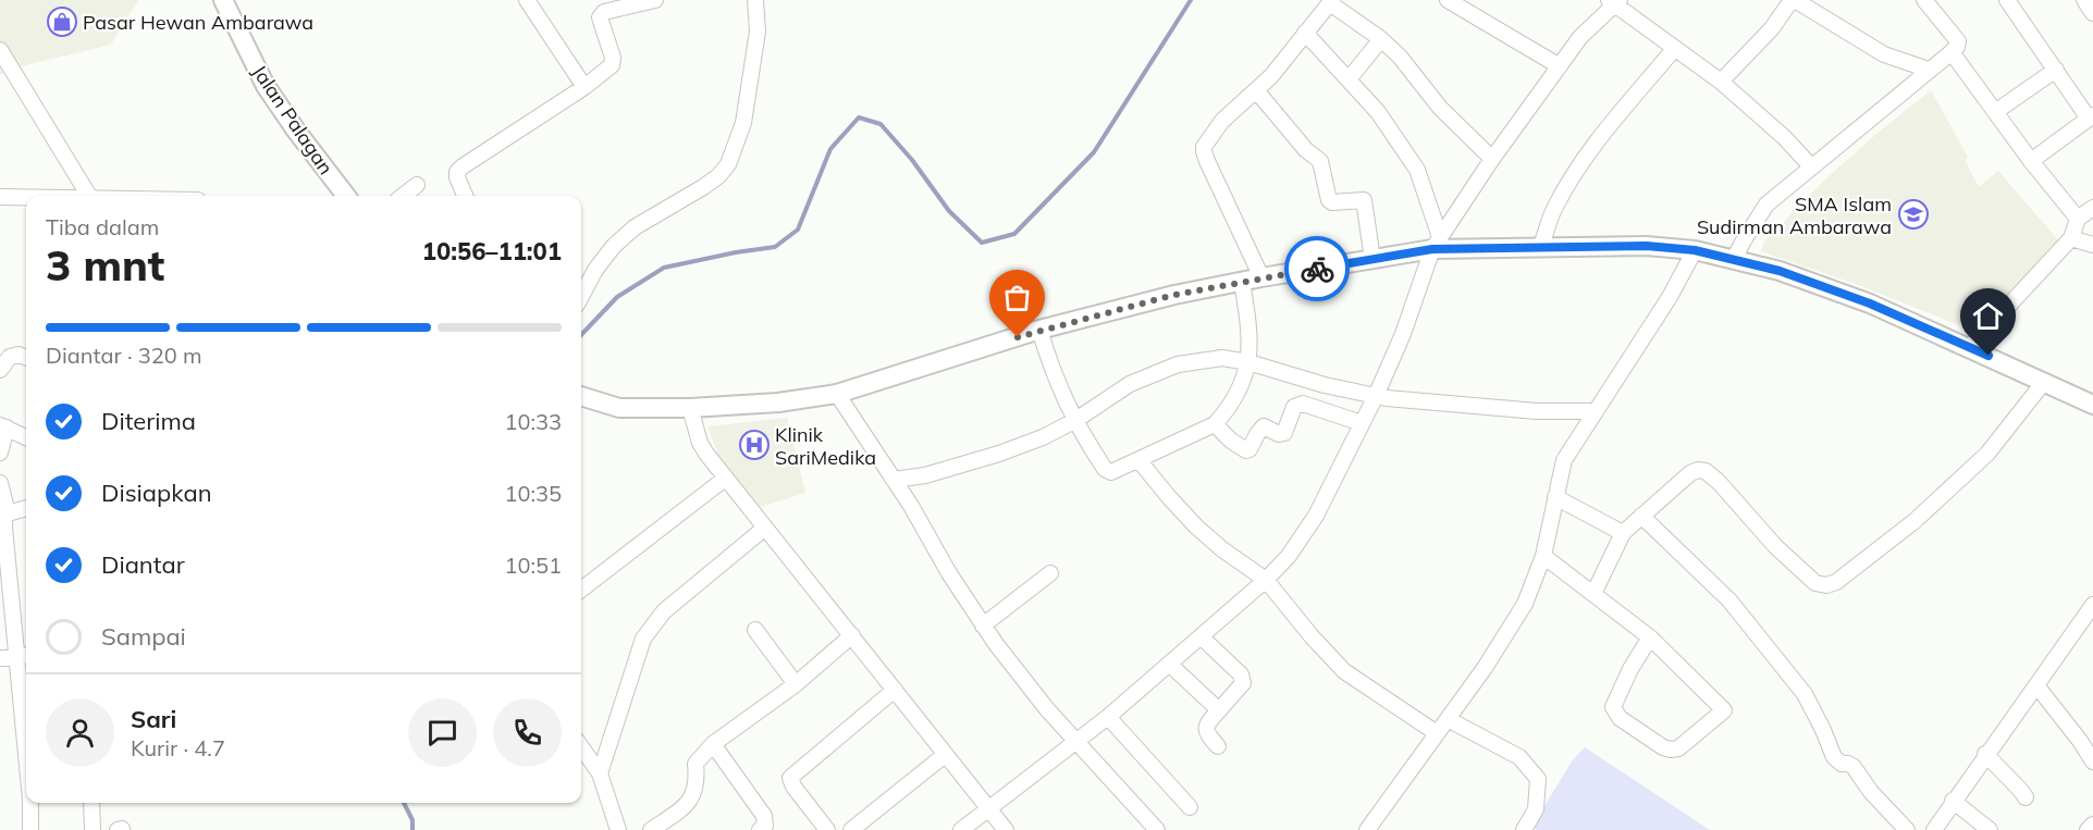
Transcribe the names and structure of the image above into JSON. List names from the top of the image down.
{
  "streets": {
    "main road": ["Jalan Palagan"]
  },
  "places": {
    "shop": ["Pasar Hewan Ambarawa"],
    "school or university": ["SMA Islam Sudirman Ambarawa"],
    "hospital": ["Klinik SariMedika"]
  },
  "page": {
    "heading": ["3 mnt", "Tiba dalam", "10:56–11:01"],
    "panel": ["Sari", "Kurir · 4.7"],
    "bar": "Diantar · 320 m",
    "list": [
      ["Diterima", "10:33"],
      ["Disiapkan", "10:35"],
      ["Diantar", "10:51"],
      "Sampai"
    ]
  }
}
